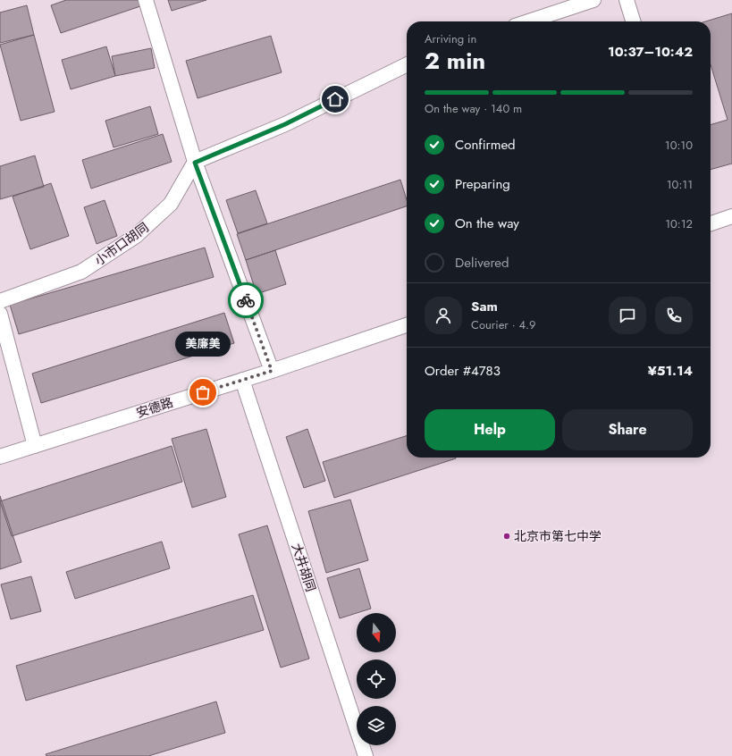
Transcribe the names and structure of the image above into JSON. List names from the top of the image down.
{
  "streets": {
    "street": ["小市口胡同", "安德路", "大井胡同"]
  },
  "crossings": [
    ["安德路", "大井胡同"]
  ],
  "places": ["美廉美", "北京市第七中学"],
  "north": "bottom",
  "page": {
    "heading": ["2 min", "Arriving in", "10:37–10:42"],
    "panel": [
      "Sam",
      "Courier · 4.9",
      "Order #4783",
      "¥51.14"
    ],
    "bar": "On the way · 140 m",
    "list": [
      ["Confirmed", "10:10"],
      ["Preparing", "10:11"],
      ["On the way", "10:12"],
      "Delivered"
    ],
    "bubble": "美廉美",
    "buttons": ["Help", "Share"]
  }
}
